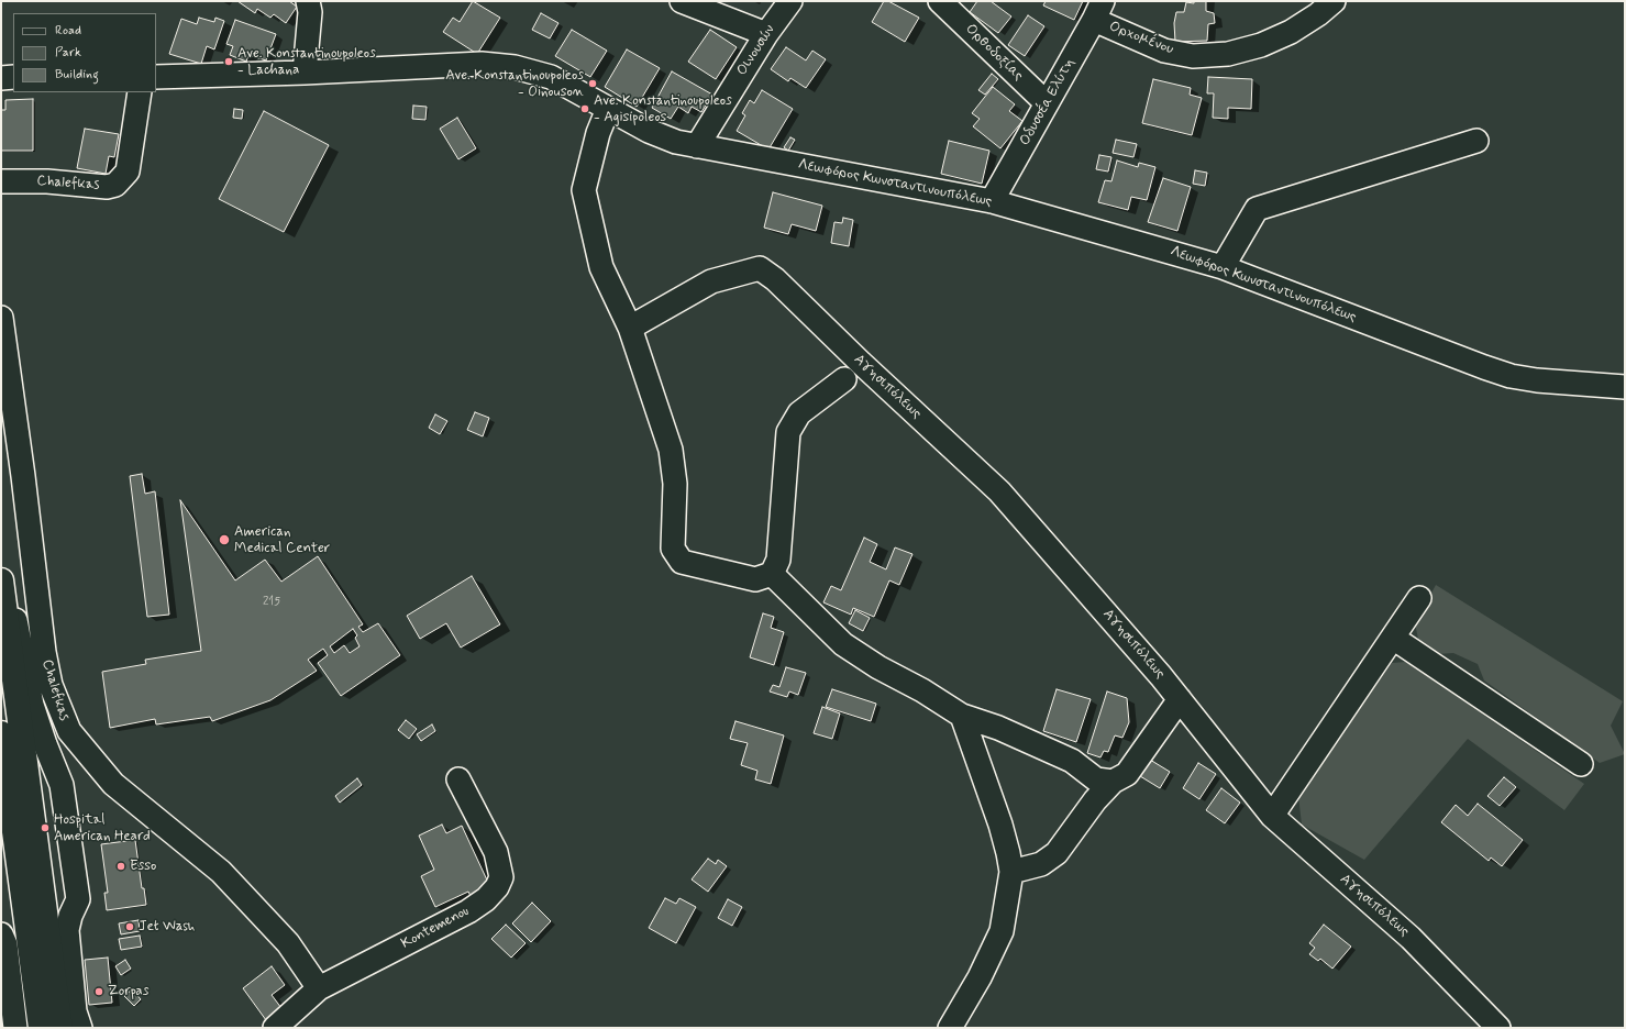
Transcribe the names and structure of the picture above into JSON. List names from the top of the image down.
{
  "streets": {
    "street": [
      "Ορχομένου",
      "Οινουσών",
      "Ορθοδοξίας",
      "Οδυσσέα Ελύτη",
      "Chalefkas",
      "Λεωφόρος Κωνσταντινουπόλεως",
      "Αγησιπόλεως",
      "Kontemenou"
    ]
  },
  "crossings": [
    ["Ορχομένου", "Οδυσσέα Ελύτη"],
    ["Οινουσών", "Λεωφόρος Κωνσταντινουπόλεως"],
    ["Ορθοδοξίας", "Οδυσσέα Ελύτη"],
    ["Οδυσσέα Ελύτη", "Λεωφόρος Κωνσταντινουπόλεως"],
    ["Chalefkas", "Kontemenou"]
  ],
  "places": [
    "Ave. Konstantinoupoleos - Lachana",
    "Ave. Konstantinoupoleos - Oinouson",
    "Ave. Konstantinoupoleos - Agisipoleos",
    "American Medical Center",
    "Hospital American Heard",
    "Esso",
    "Jet Wash",
    "Zorpas"
  ],
  "house_numbers": ["215"],
  "legend": ["Road", "Park", "Building"]
}
